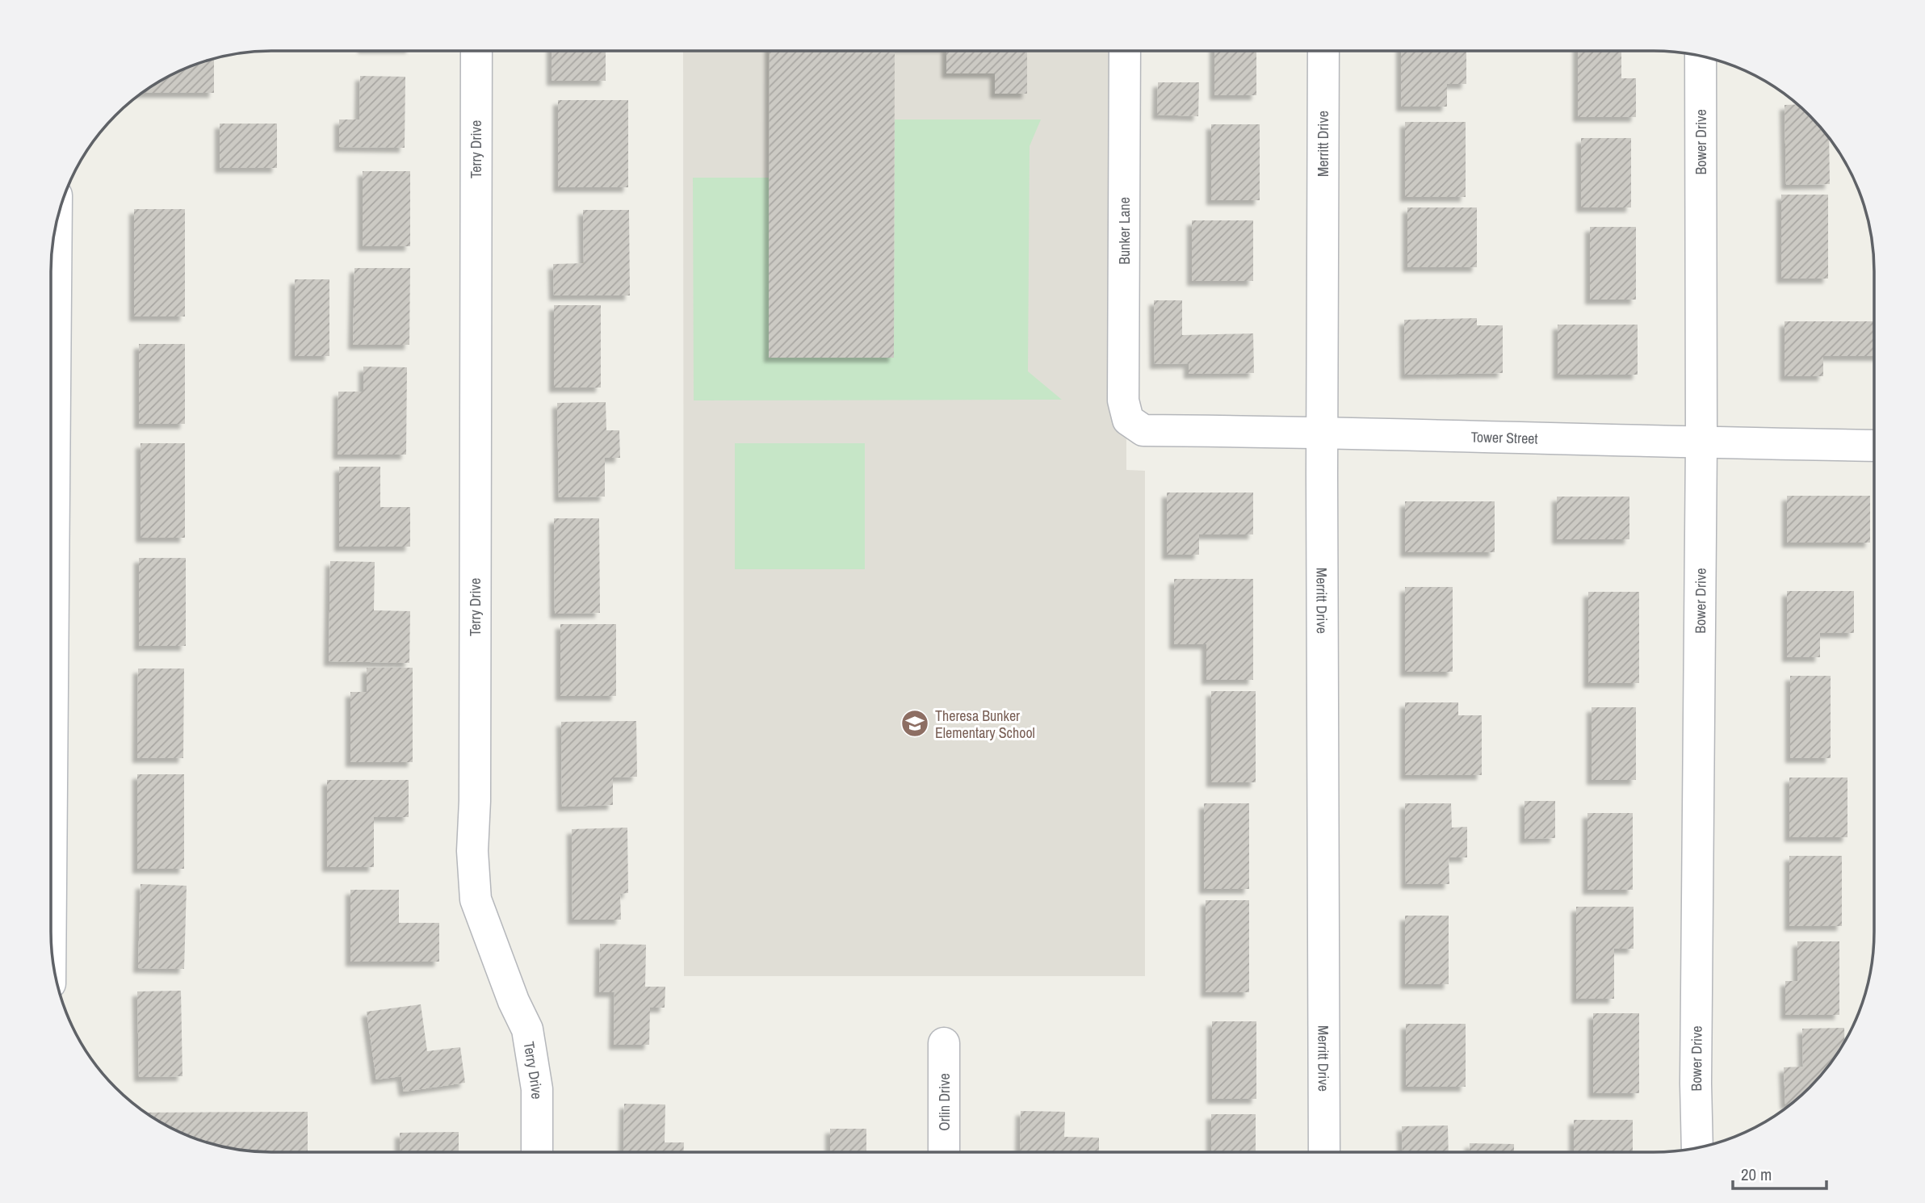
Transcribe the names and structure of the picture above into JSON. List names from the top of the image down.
{
  "streets": {
    "street": [
      "Bower Drive",
      "Merritt Drive",
      "Terry Drive",
      "Bunker Lane",
      "Tower Street",
      "Orlin Drive"
    ]
  },
  "crossings": [
    ["Bower Drive", "Tower Street"],
    ["Merritt Drive", "Tower Street"],
    ["Bunker Lane", "Tower Street"]
  ],
  "places": {
    "school or university": ["Theresa Bunker Elementary School"]
  },
  "scale_bar": "20 m"
}
